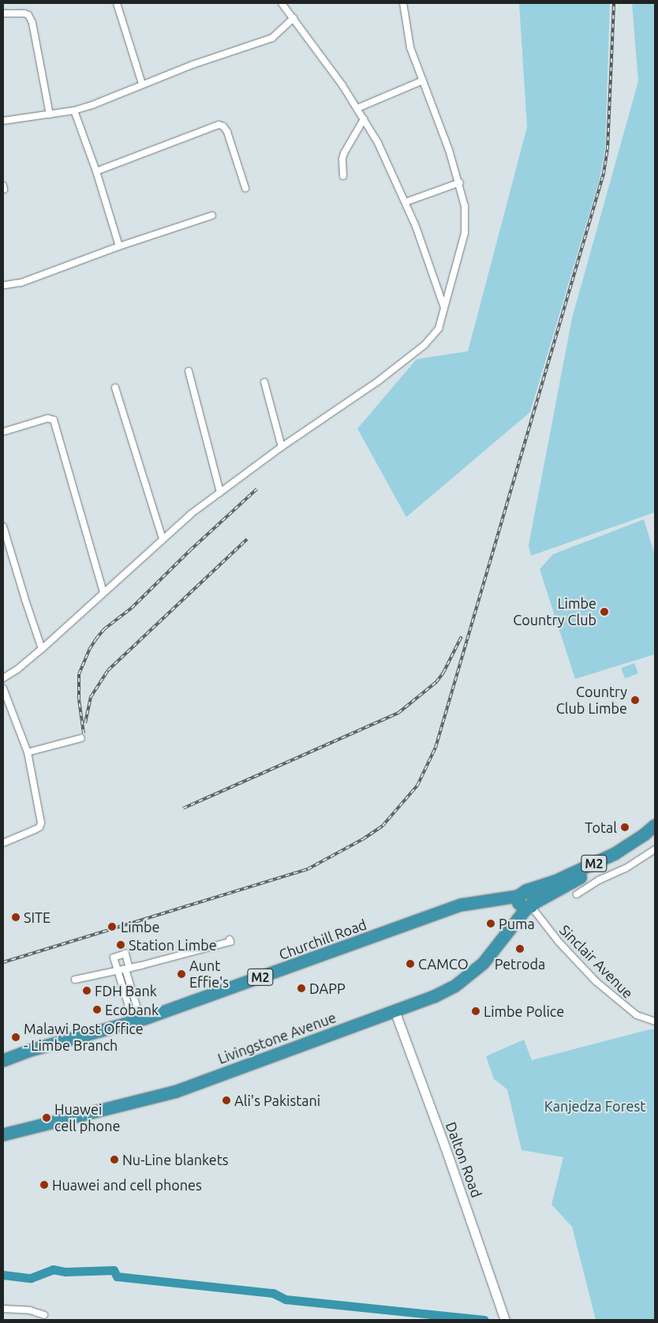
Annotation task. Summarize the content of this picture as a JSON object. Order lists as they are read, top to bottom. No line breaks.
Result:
{"streets":{"highway":["M2","Churchill Road","Livingstone Avenue"],"main road":["Dalton Road"],"street":["Sinclair Avenue"]},"crossings":[["M2","Sinclair Avenue"],["M2","Livingstone Avenue"],["Sinclair Avenue","Livingstone Avenue"],["Livingstone Avenue","Dalton Road"]],"parks":["Kanjedza Forest"],"places":["Limbe Country Club","Country Club Limbe","Total","SITE","Puma","Limbe","Station Limbe","Petroda","CAMCO","Aunt Effie's","DAPP","FDH Bank","Ecobank","Limbe Police","Malawi Post Office - Limbe Branch","Ali's Pakistani","Huawei cell phone","Nu-Line blankets","Huawei and cell phones"]}
